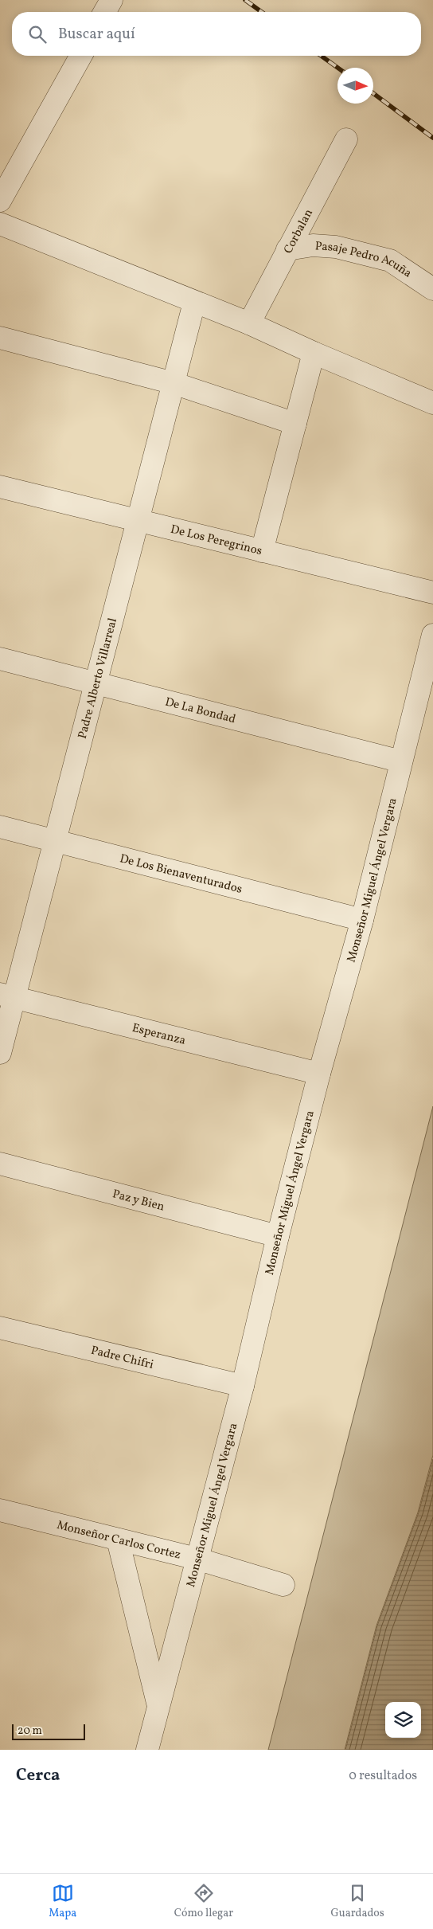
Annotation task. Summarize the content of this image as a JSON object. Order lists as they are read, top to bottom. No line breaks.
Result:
{"streets":{"street":["Corbalan","Pasaje Pedro Acuña","De Los Peregrinos","Padre Alberto Villarreal","De La Bondad","De Los Bienaventurados","Monseñor Miguel Ángel Vergara","Esperanza","Paz y Bien","Padre Chifri","Monseñor Carlos Cortez"]},"crossings":[["Corbalan","Pasaje Pedro Acuña"],["De Los Peregrinos","Padre Alberto Villarreal"],["Padre Alberto Villarreal","De La Bondad"],["Padre Alberto Villarreal","De Los Bienaventurados"],["Padre Alberto Villarreal","Esperanza"],["De La Bondad","Monseñor Miguel Ángel Vergara"],["De Los Bienaventurados","Monseñor Miguel Ángel Vergara"],["Monseñor Miguel Ángel Vergara","Esperanza"],["Monseñor Miguel Ángel Vergara","Paz y Bien"],["Monseñor Miguel Ángel Vergara","Padre Chifri"],["Monseñor Miguel Ángel Vergara","Monseñor Carlos Cortez"]],"scale_bar":"20 m","north":"right","page":{"search":"Buscar aquí","scale":"20 m","heading":["Cerca","0 resultados"],"nav":["Mapa","Cómo llegar","Guardados"]}}
